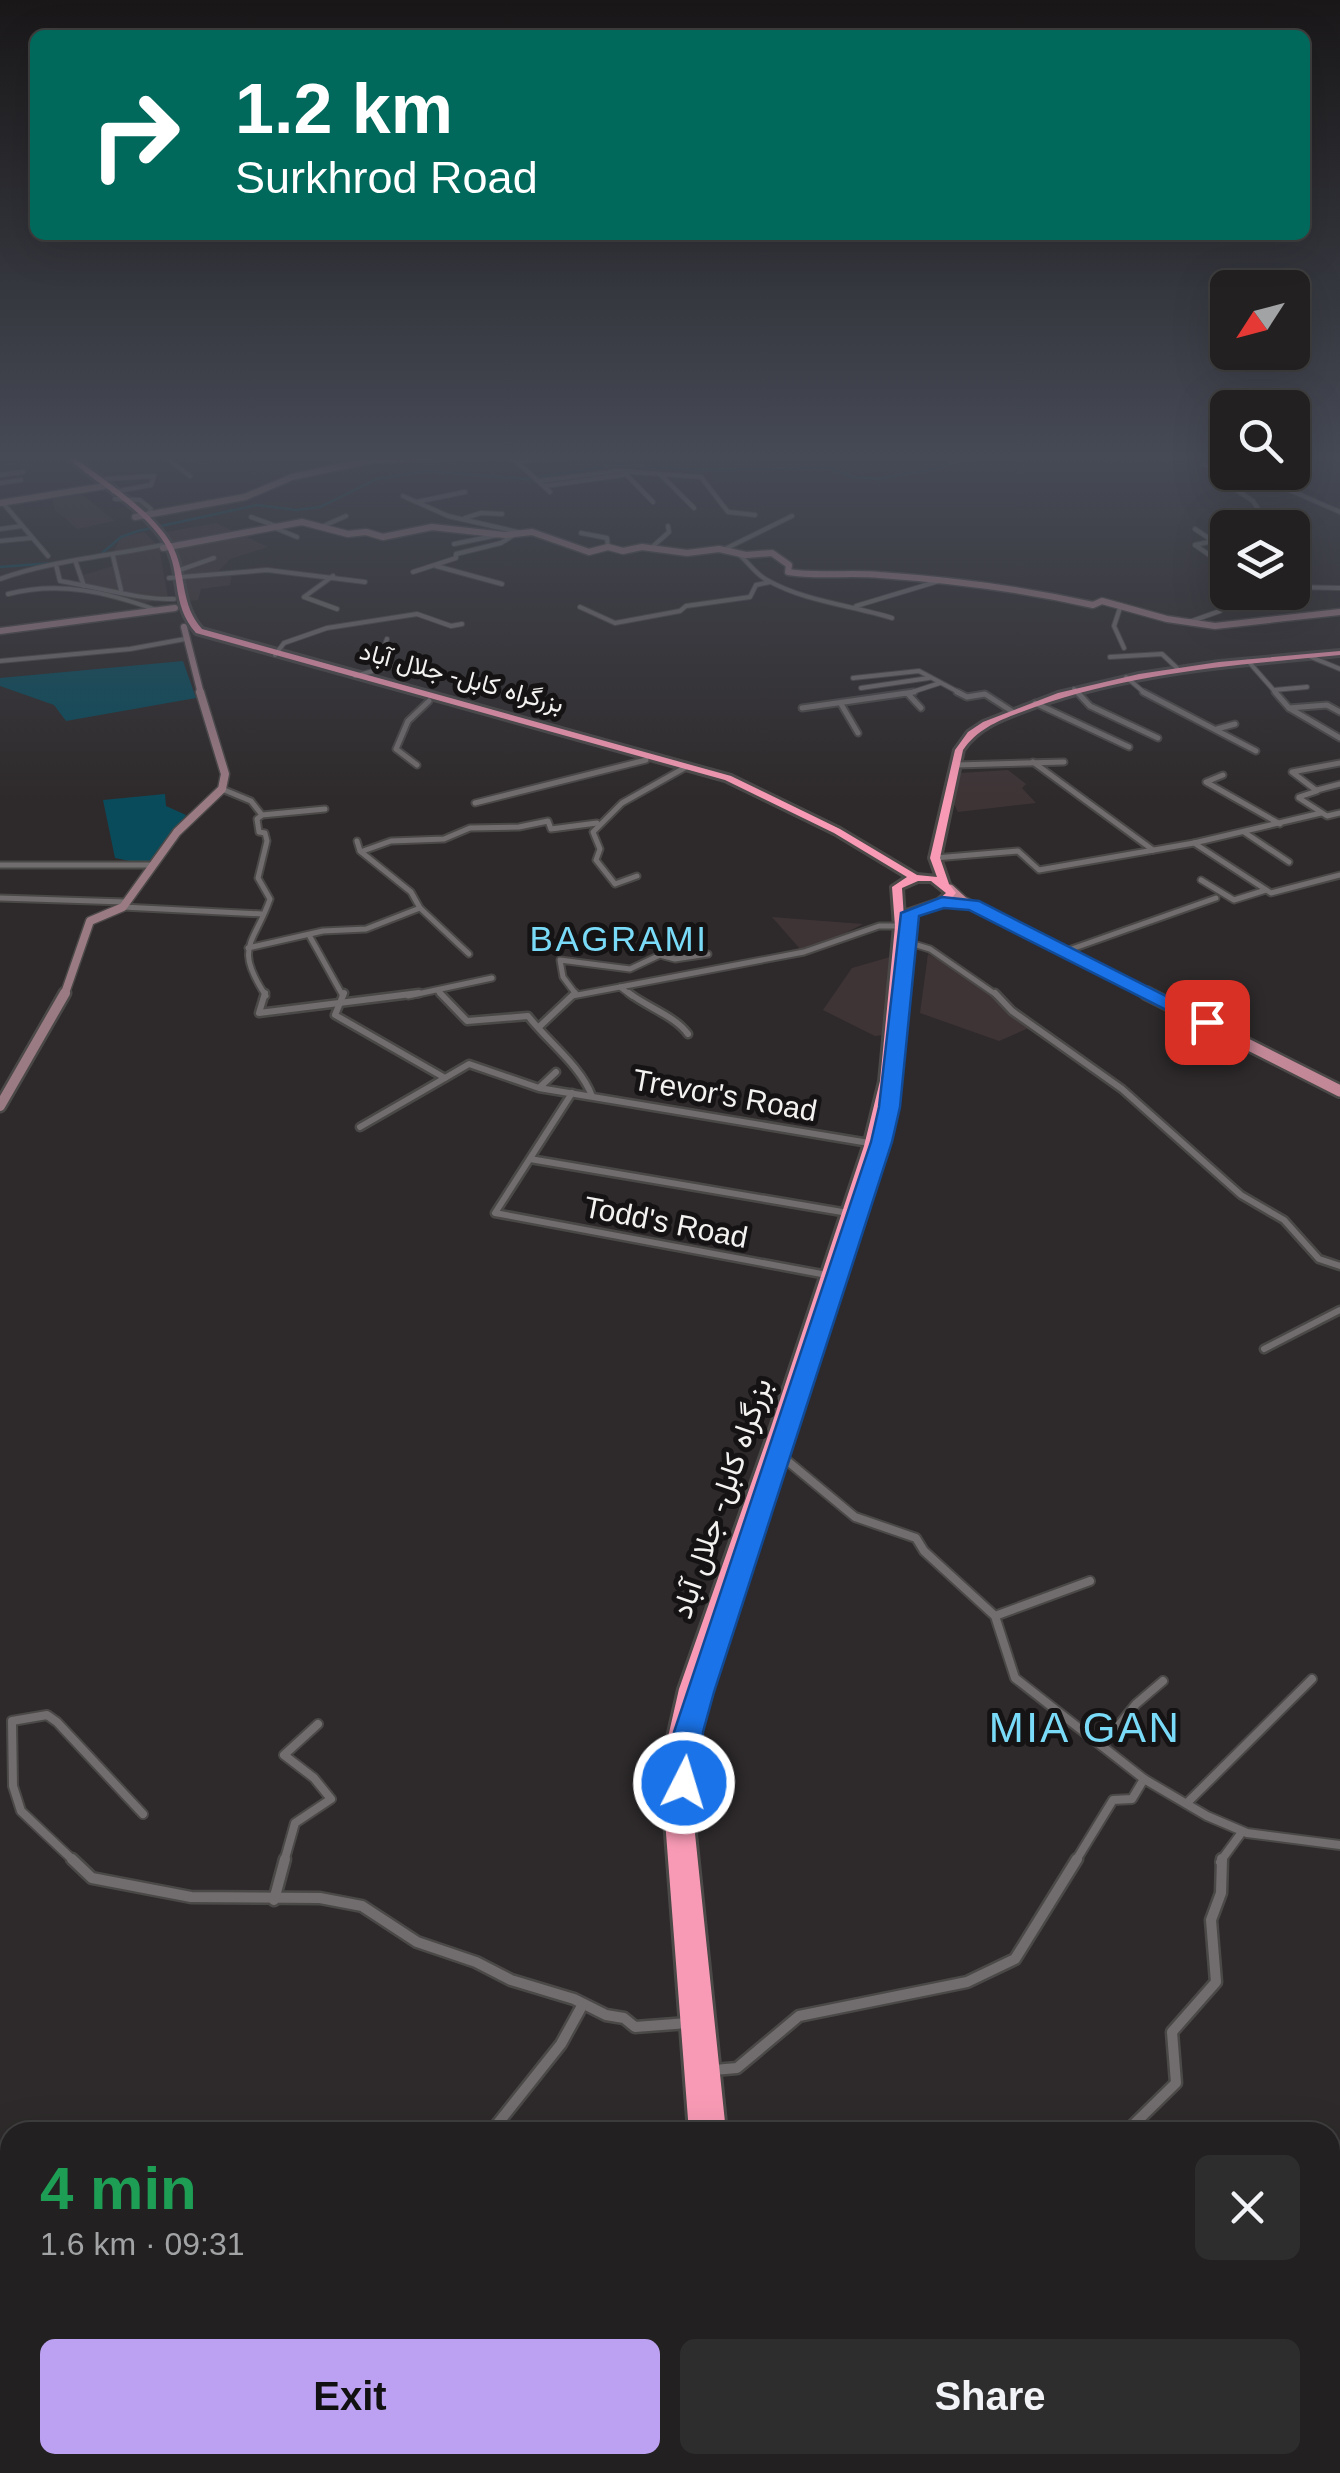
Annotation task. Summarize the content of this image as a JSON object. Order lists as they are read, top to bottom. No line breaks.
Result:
{"streets":{"highway":["بزرگراه کابل- جلال آباد"],"street":["Trevor's Road","Todd's Road"]},"crossings":[["بزرگراه کابل- جلال آباد","Trevor's Road"],["بزرگراه کابل- جلال آباد","Todd's Road"]],"districts":["BAGRAMI","MIA GAN"],"north":"bottom left","page":{"turn":["1.2 km","Surkhrod Road"],"heading":["4 min","1.6 km · 09:31"],"buttons":["Exit","Share"]}}
